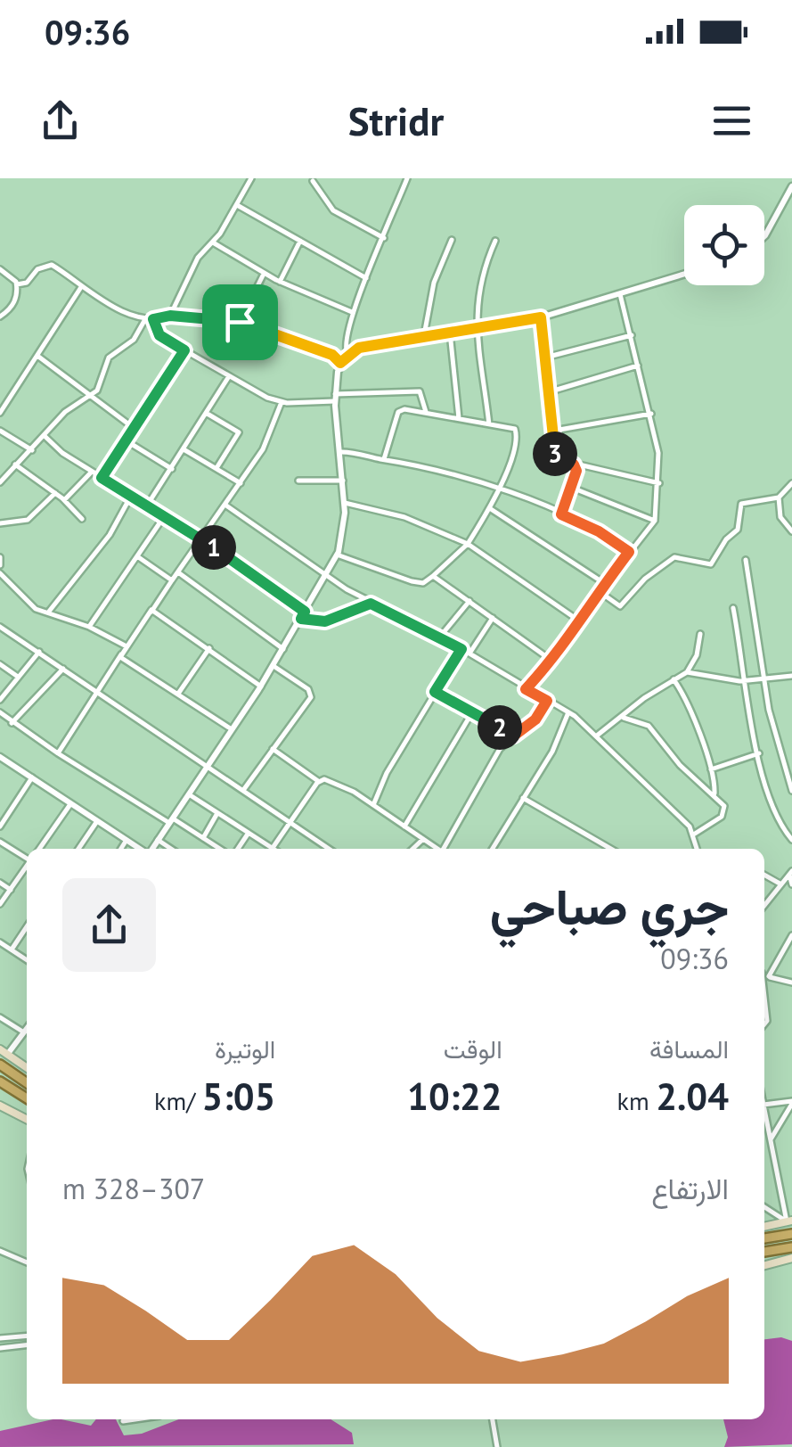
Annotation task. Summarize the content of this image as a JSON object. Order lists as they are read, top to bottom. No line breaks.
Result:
{"page":{"status":"09:36","header":"Stridr","pins":["3","1","2"],"heading":["جري صباحي","09:36"],"stats":[["المسافة","2.04 km"],["الوقت","10:22"],["الوتيرة","5:05 /km"]],"chart":["الارتفاع","307–328 m"]}}
